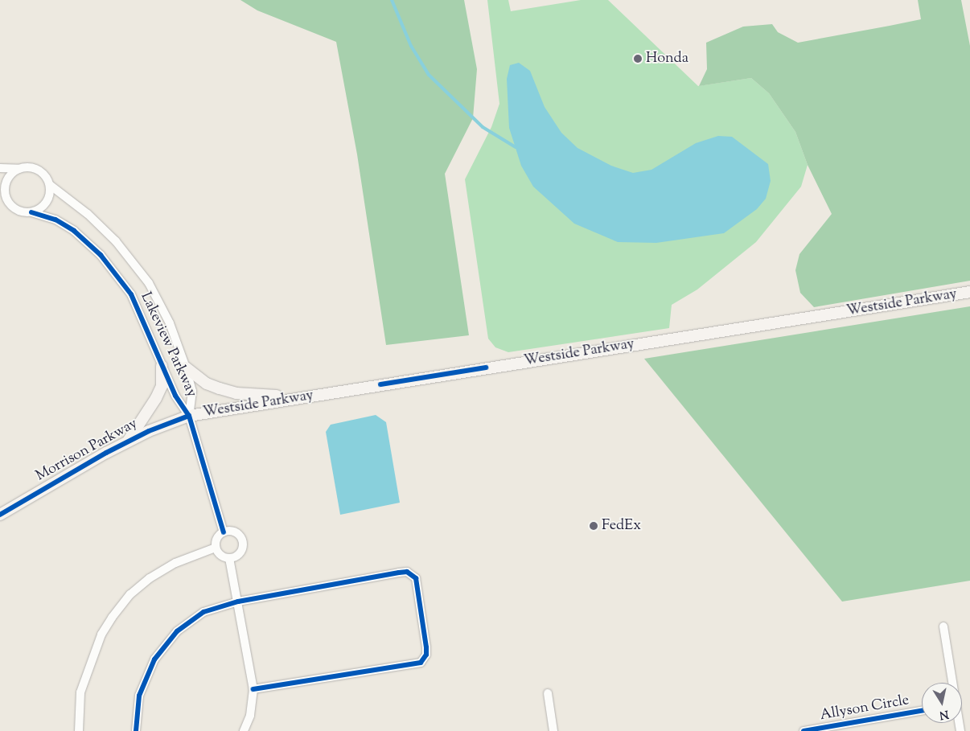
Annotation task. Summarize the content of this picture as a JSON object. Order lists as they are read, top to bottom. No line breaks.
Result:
{"streets":{"main road":["Westside Parkway","Morrison Parkway"],"street":["Lakeview Parkway","Allyson Circle"]},"crossings":[["Westside Parkway","Lakeview Parkway"],["Westside Parkway","Morrison Parkway"],["Lakeview Parkway","Morrison Parkway"]],"places":["Honda","FedEx"],"north":"bottom"}
